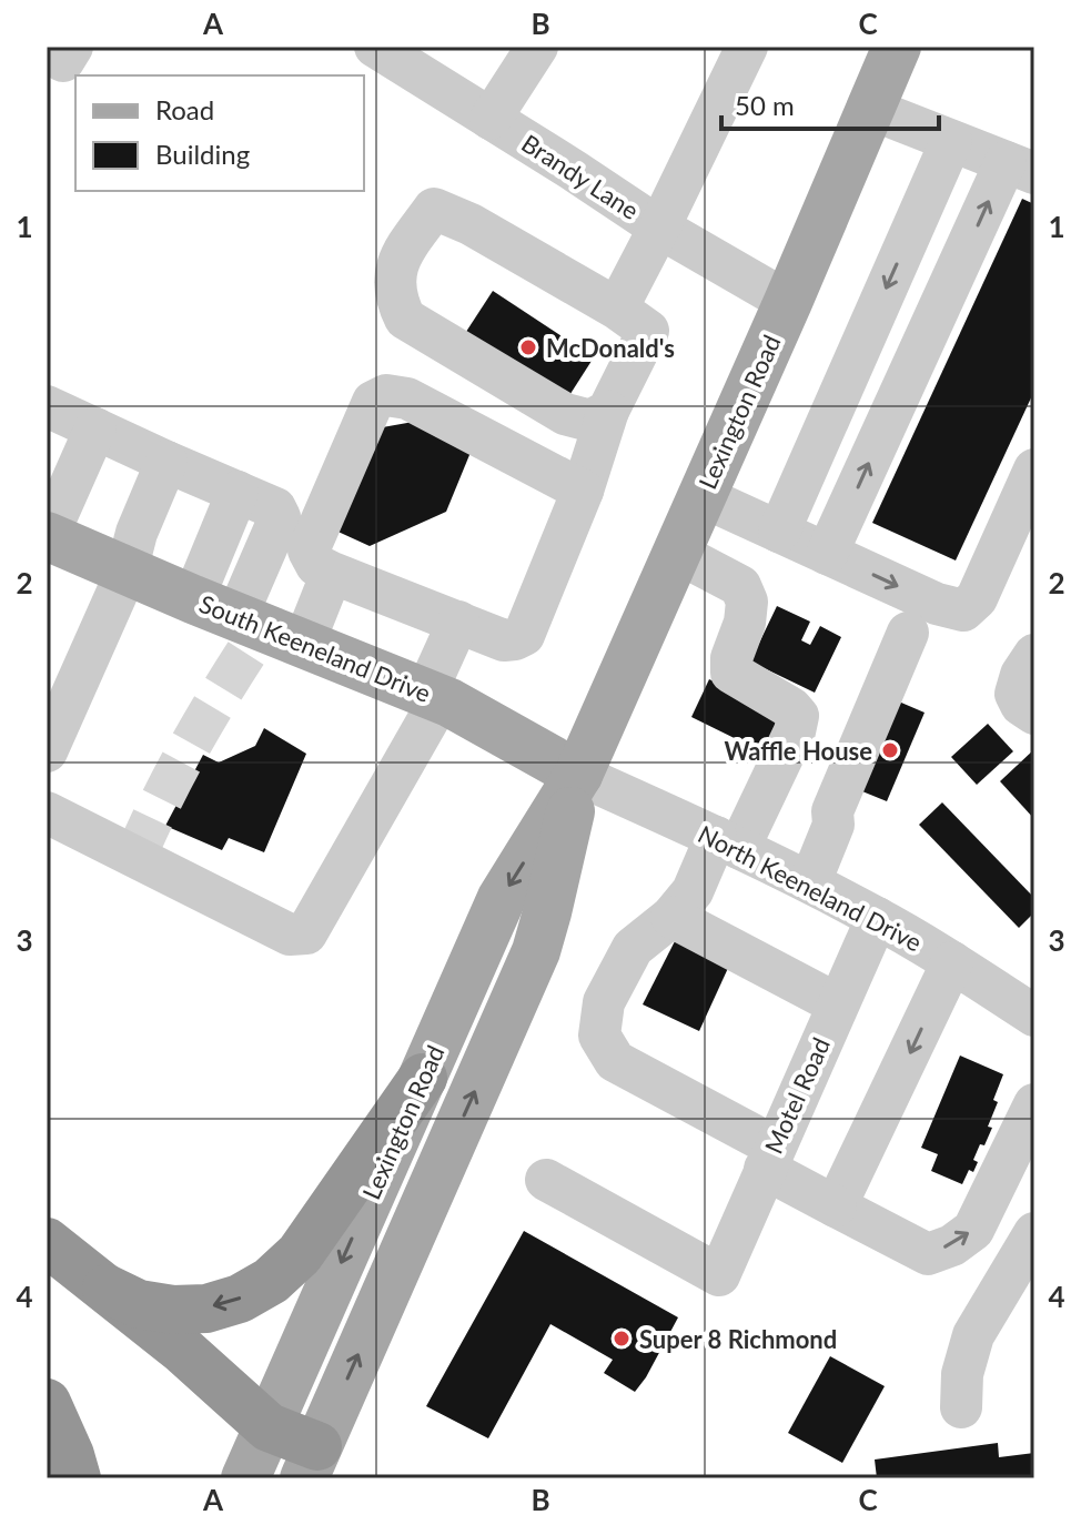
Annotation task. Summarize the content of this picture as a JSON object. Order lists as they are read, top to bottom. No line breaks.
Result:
{"streets":{"main road":["Lexington Road","South Keeneland Drive"],"street":["Brandy Lane","North Keeneland Drive","Motel Road"]},"crossings":[["Brandy Lane","Lexington Road"],["Lexington Road","South Keeneland Drive"],["Lexington Road","North Keeneland Drive"],["South Keeneland Drive","North Keeneland Drive"],["North Keeneland Drive","Motel Road"]],"places":["McDonald's","Waffle House","Super 8 Richmond"],"legend":["Road","Building"],"scale_bar":"50 m","grid":{"columns":["A","B","C"],"rows":["1","2","3","4"]}}
